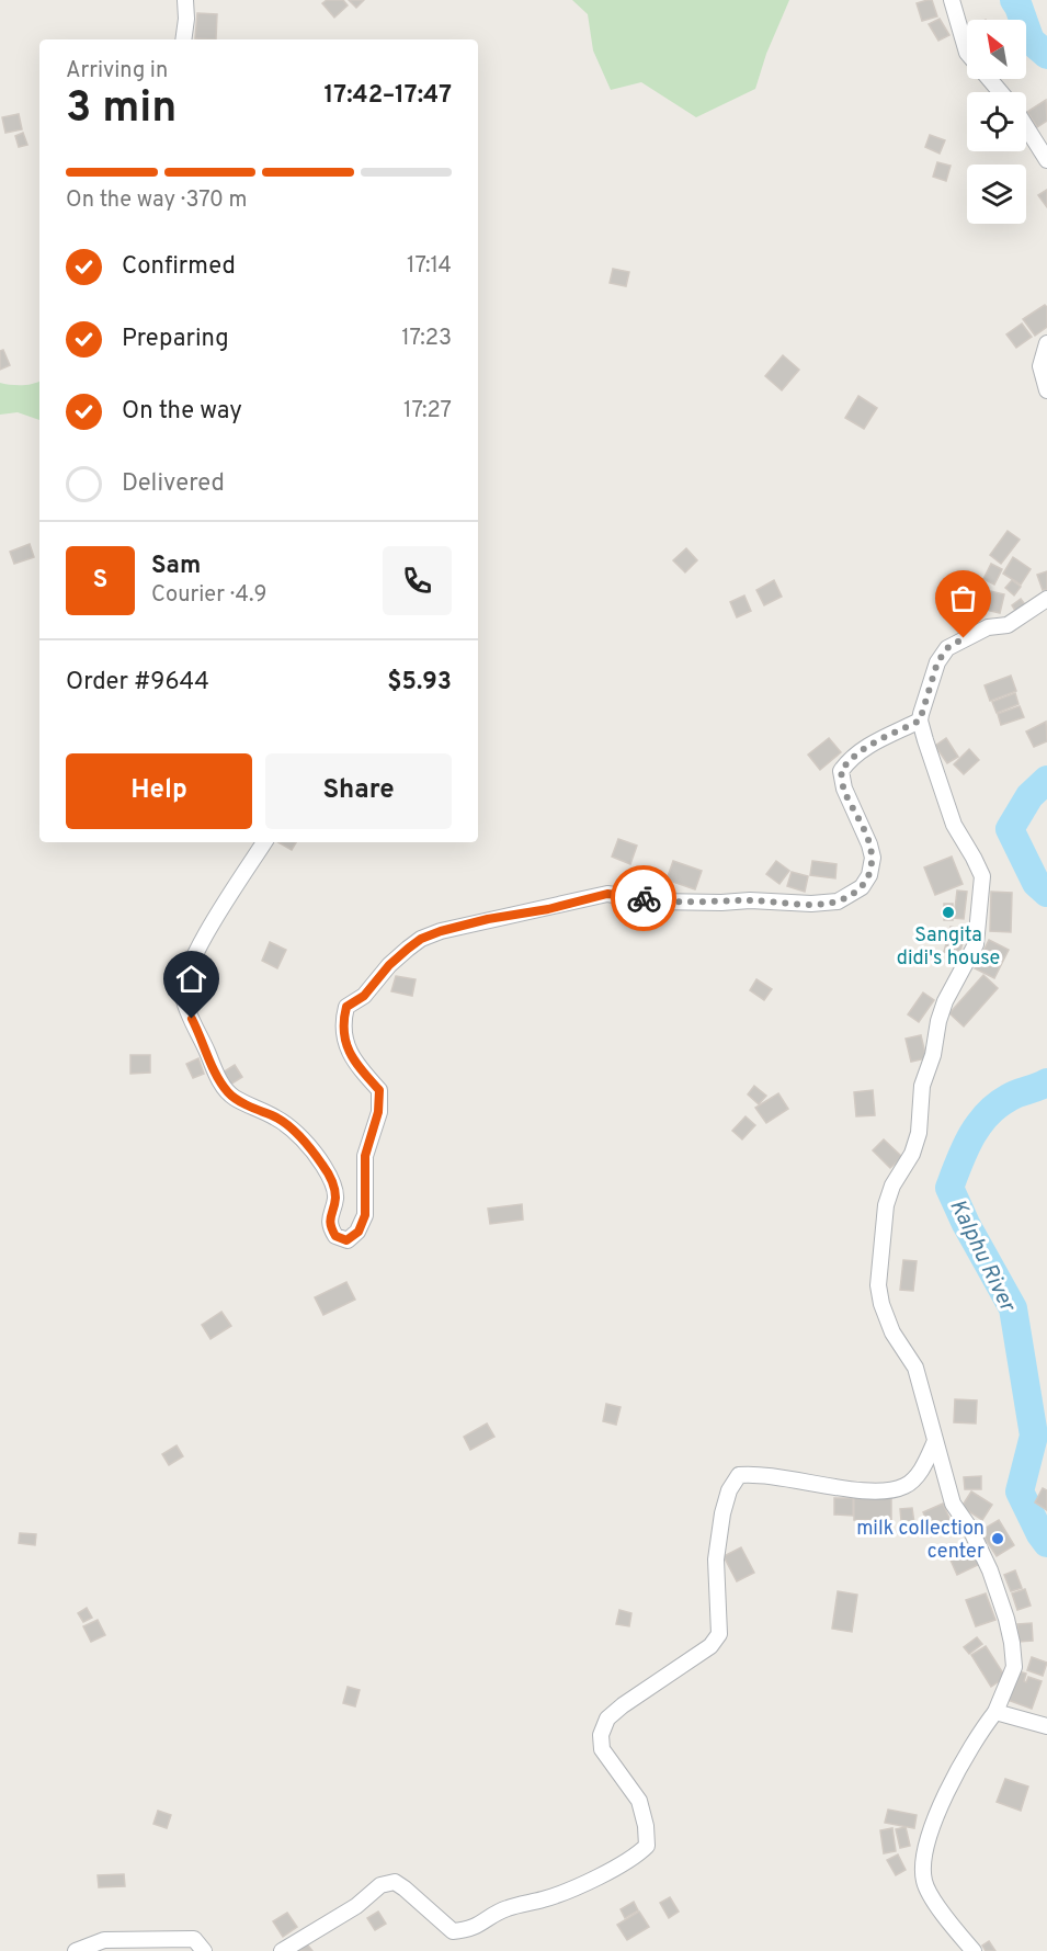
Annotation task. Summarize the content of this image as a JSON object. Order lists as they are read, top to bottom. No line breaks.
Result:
{"water":["Kalphu River"],"places":["Sangita didi's house","milk collection center"],"north":"top left","page":{"heading":["3 min","Arriving in","17:42–17:47"],"panel":["Sam","Courier · 4.9","Order #9644","$5.93"],"bar":"On the way · 370 m","list":[["Confirmed","17:14"],["Preparing","17:23"],["On the way","17:27"],"Delivered"],"round":"S","buttons":["Help","Share"]}}
